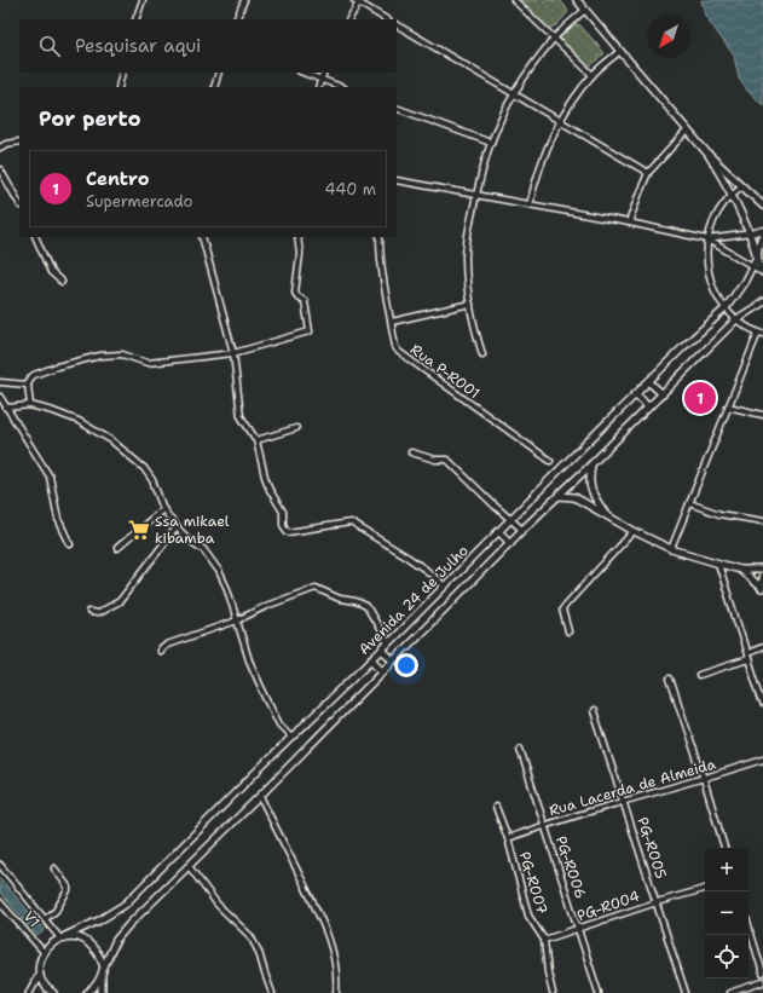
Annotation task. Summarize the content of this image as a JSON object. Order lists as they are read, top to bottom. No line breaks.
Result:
{"streets":{"street":["Rua P-R001","Avenida 24 de Julho","Rua Lacerda de Almeida","PG-R005","PG-R006","PG-R007","PG-R004","V1"]},"crossings":[["Avenida 24 de Julho","V1"],["Rua Lacerda de Almeida","PG-R005"],["Rua Lacerda de Almeida","PG-R006"],["Rua Lacerda de Almeida","PG-R007"],["PG-R005","PG-R004"],["PG-R006","PG-R004"],["PG-R007","PG-R004"]],"places":{"supermarket":["Ssa mikael kibamba"]},"north":"bottom left","page":{"search":"Pesquisar aqui","heading":"Por perto","list":[{"mark":"1","name":"Centro","note":"Supermercado","value":"440 m"}],"pins":"1","map_buttons":["+","−"]}}
